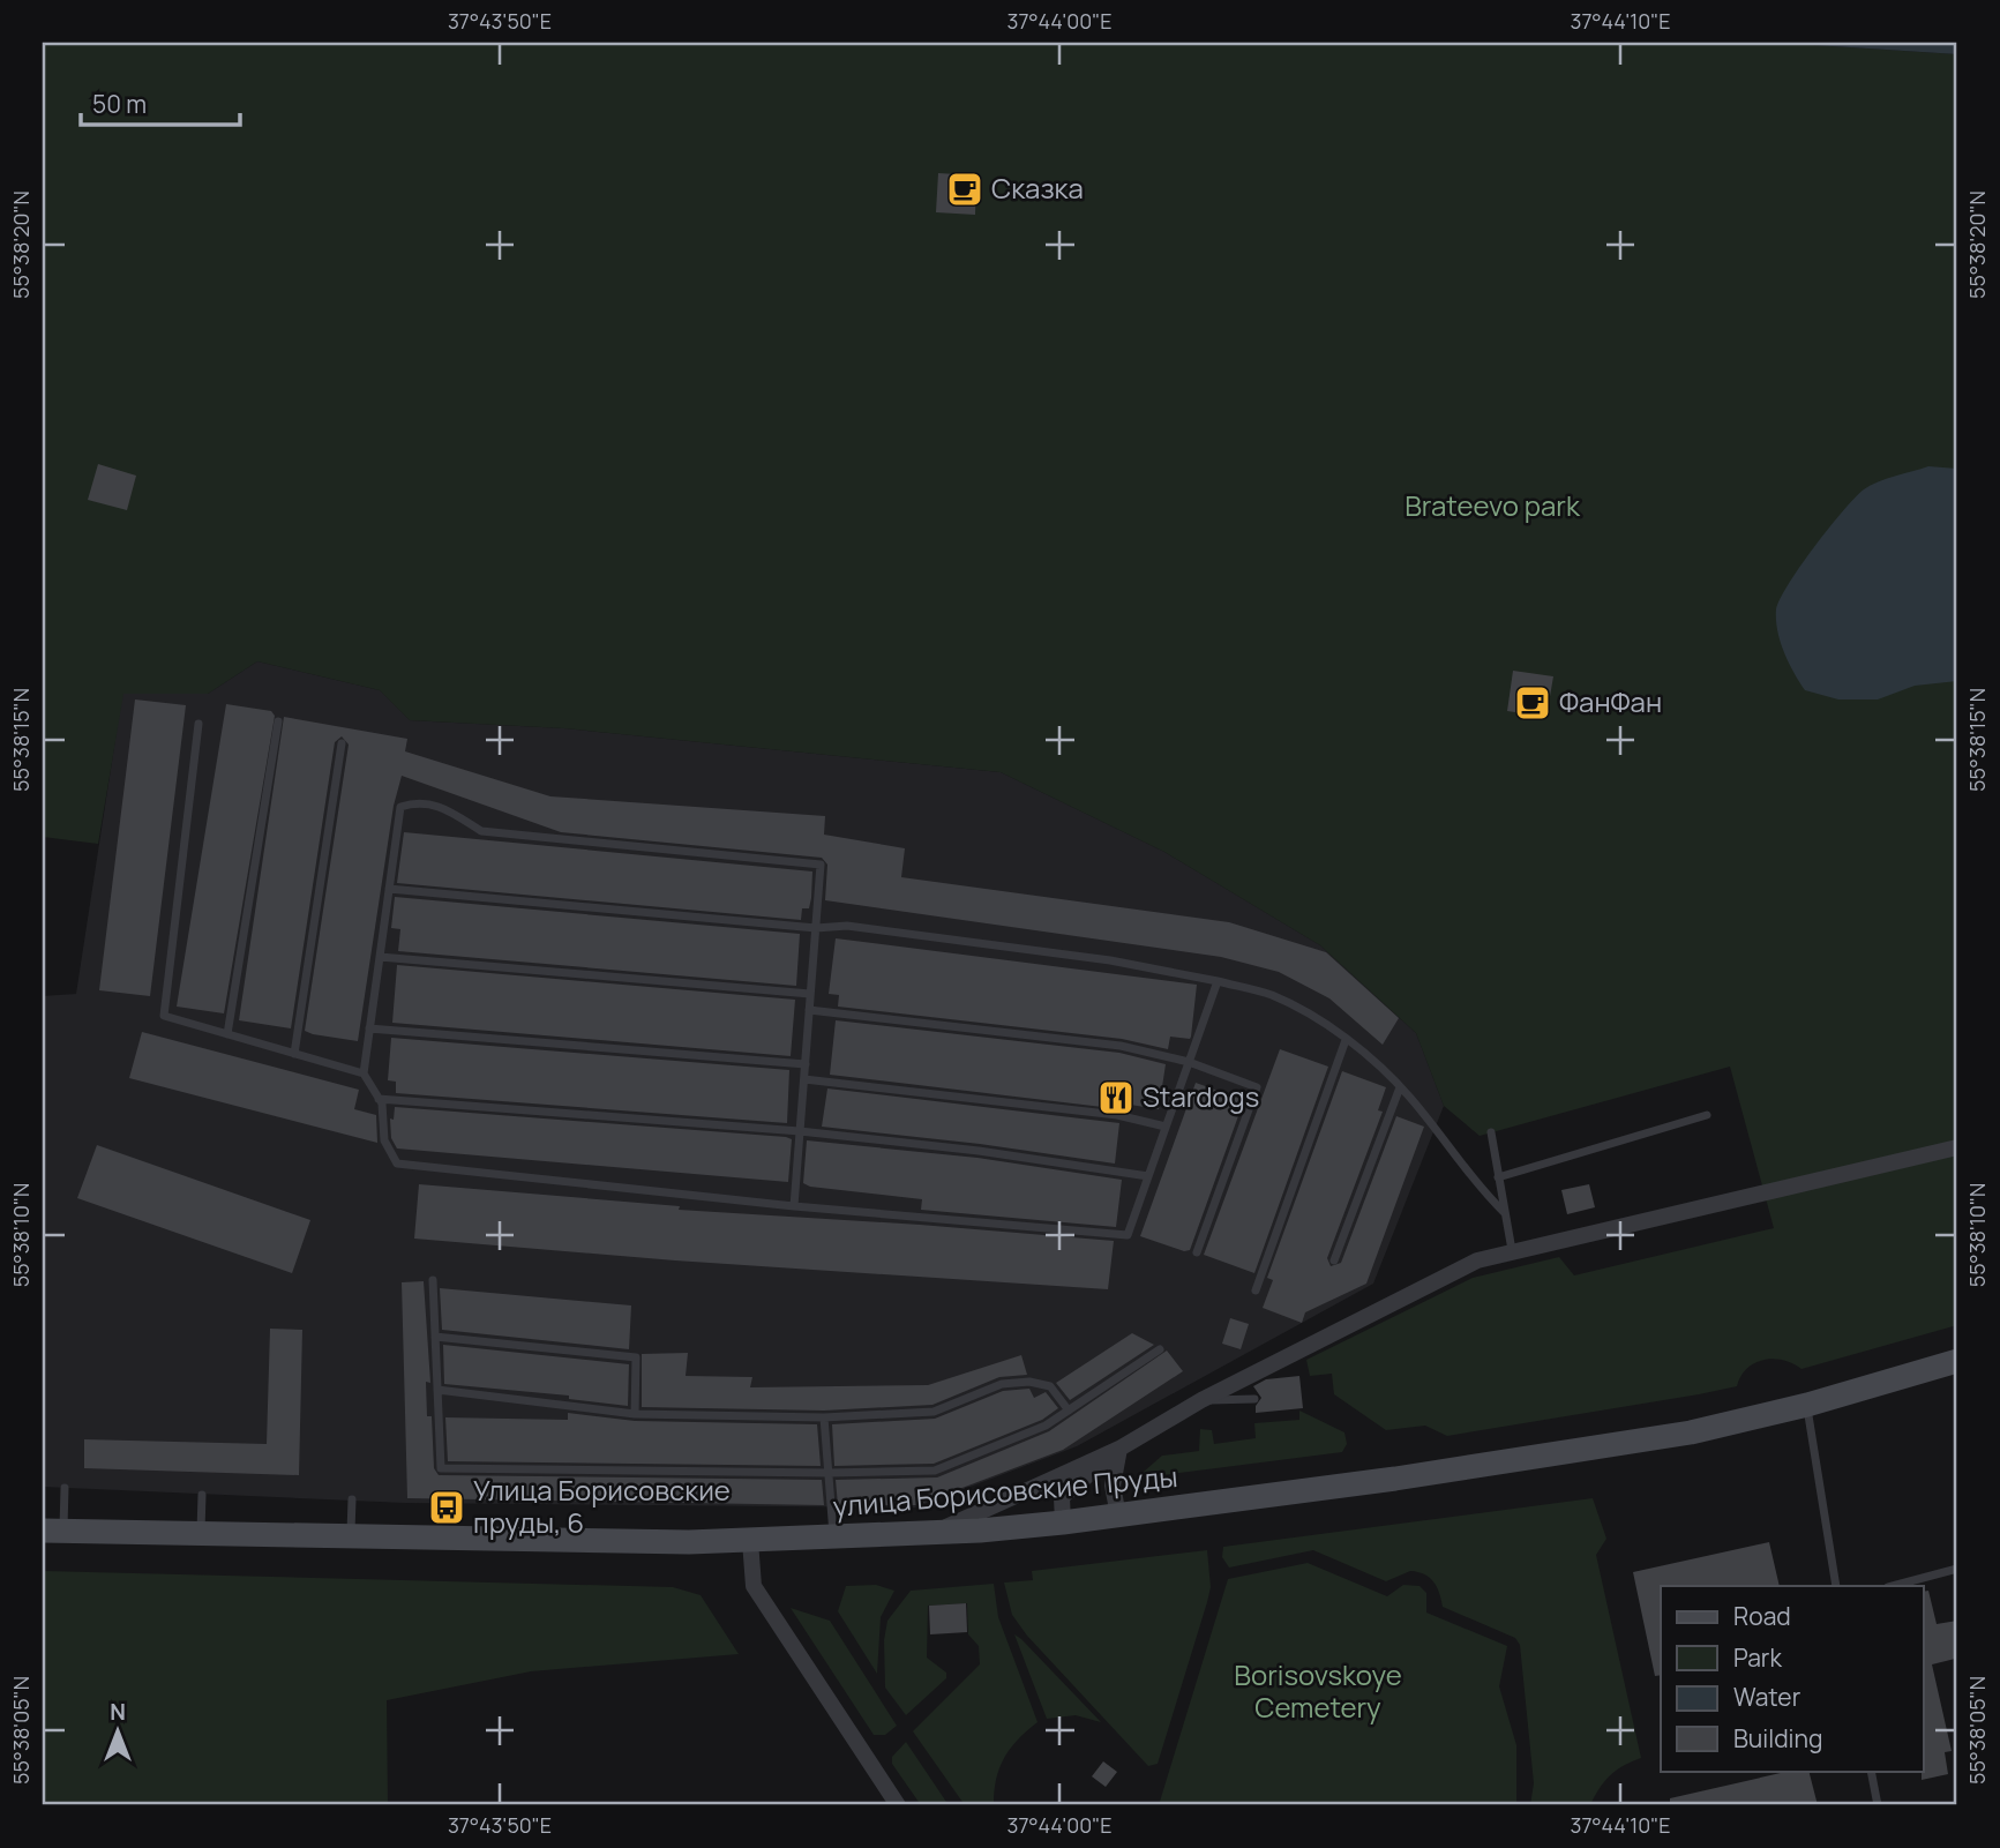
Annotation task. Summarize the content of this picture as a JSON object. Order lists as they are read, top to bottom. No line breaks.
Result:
{"streets":{"main road":["улица Борисовские Пруды"]},"parks":["Brateevo park","Borisovskoye Cemetery"],"places":{"cafe":["Сказка","ФанФан"],"restaurant":["Stardogs"],"bus stop":["Улица Борисовские пруды, 6"]},"legend":["Road","Park","Water","Building"],"scale_bar":"50 m","north":"top","coordinates":["37°43'50\"E","37°44'00\"E","37°44'10\"E","55°38'20\"N","55°38'15\"N","55°38'10\"N","55°38'05\"N"]}
